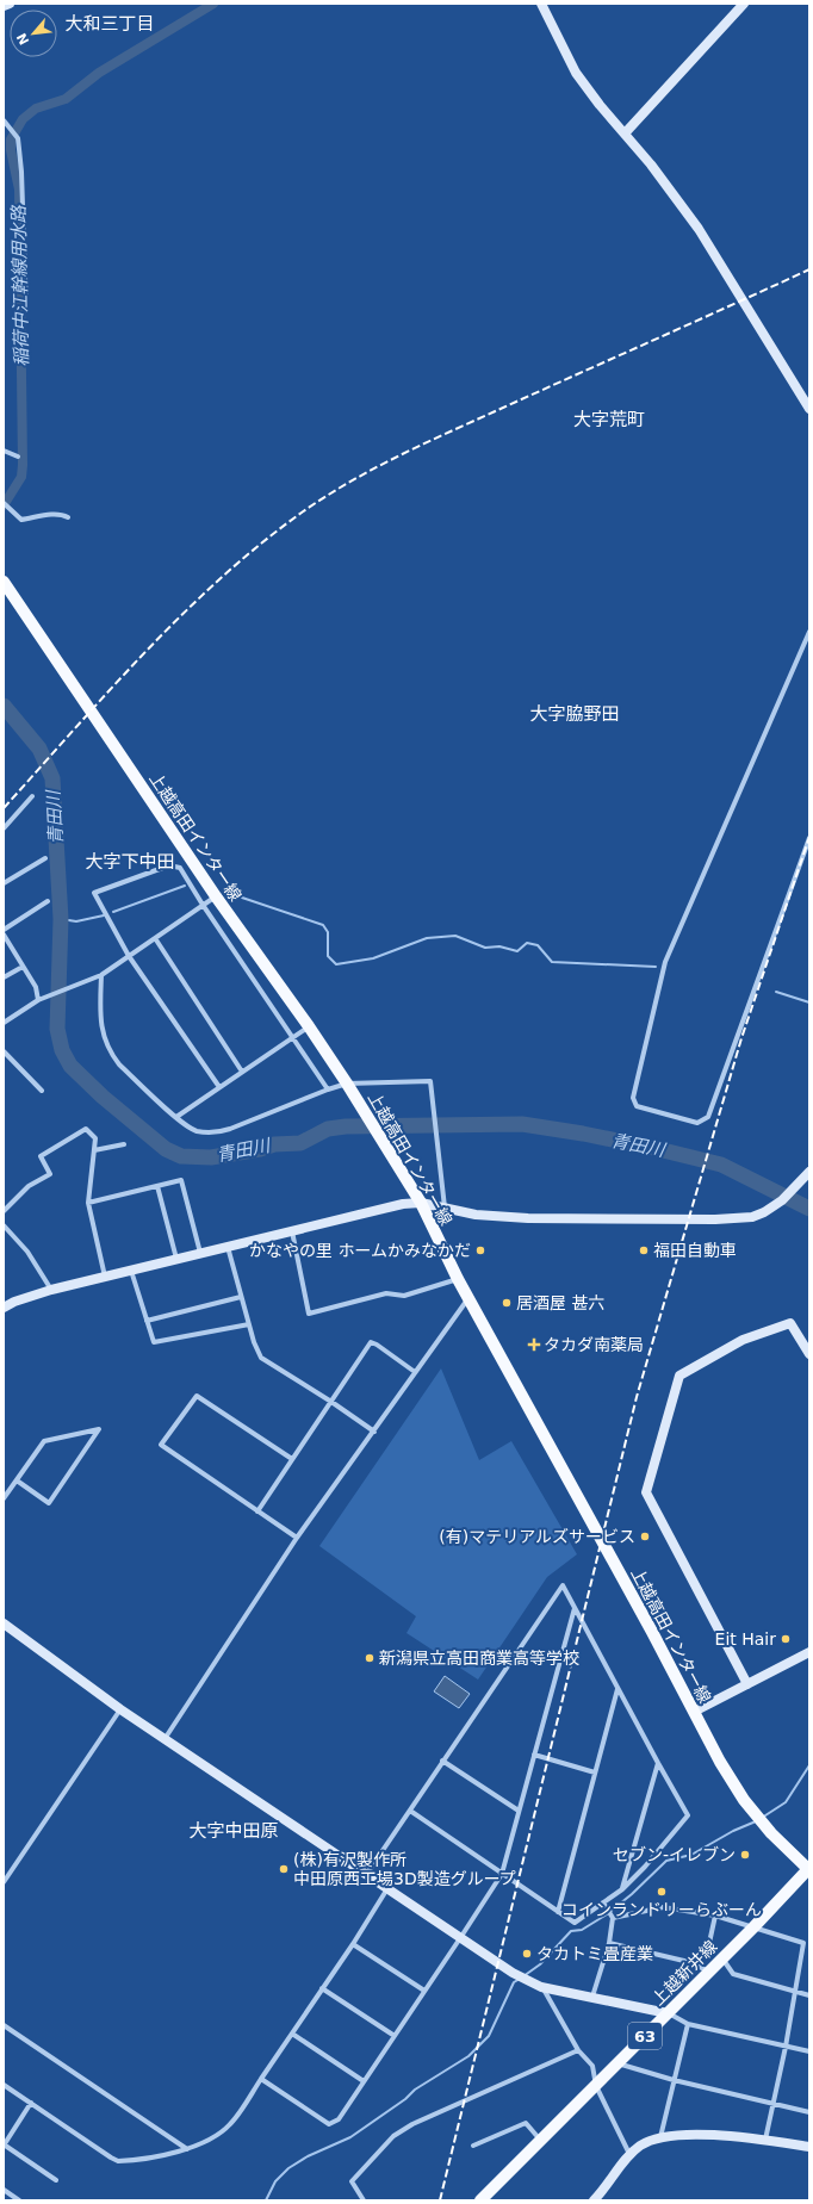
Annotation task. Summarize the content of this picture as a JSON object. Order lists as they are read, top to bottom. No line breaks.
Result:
{"streets":{"main road":["上越高田インター線","上越新井線","63"]},"crossings":[["上越高田インター線","上越新井線"]],"districts":["大和三丁目","大字荒町","大字脇野田","大字下中田","大字中田原"],"water":["稲荷中江幹線用水路","青田川"],"places":{"other":["かなやの里 ホームかみなかだ","福田自動車","居酒屋 甚六","(有)マテリアルズサービス","Eit Hair","新潟県立高田商業高等学校","セブン-イレブン","(株)有沢製作所 中田原西工場3D製造グループ","コインランドリーらぶーん","タカトミ畳産業"],"health":["タカダ南薬局"]},"north":"bottom left"}
